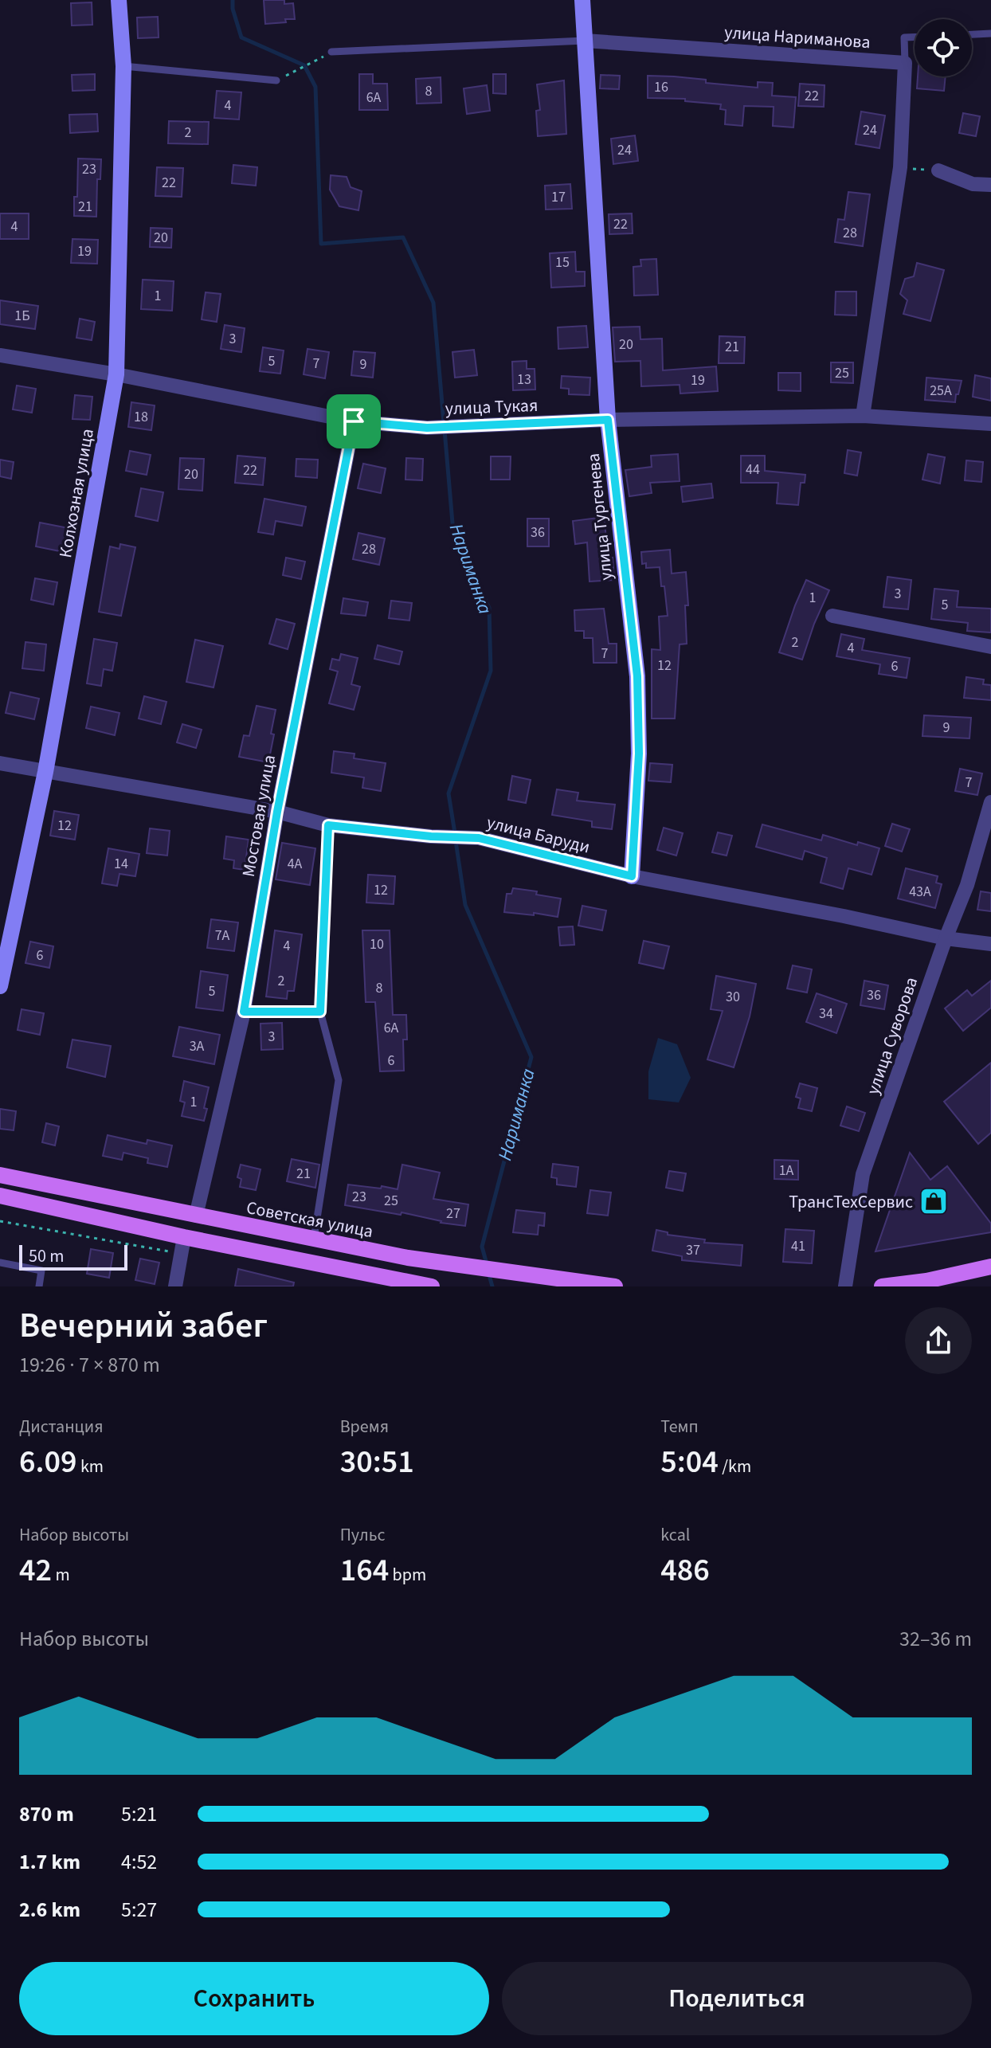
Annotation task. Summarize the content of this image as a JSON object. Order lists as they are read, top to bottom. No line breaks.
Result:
{"streets":{"main road":["Советская улица"],"street":["улица Нариманова","улица Тукая","Колхозная улица","улица Тургенева","Мостовая улица","улица Баруди","улица Суворова"]},"crossings":[["улица Нариманова","улица Тургенева"],["улица Тукая","Колхозная улица"],["улица Тукая","улица Тургенева"],["улица Тукая","Мостовая улица"],["Колхозная улица","улица Баруди"],["улица Тургенева","улица Баруди"],["Мостовая улица","улица Баруди"],["Мостовая улица","Советская улица"],["улица Баруди","улица Суворова"]],"water":["Нариманка"],"places":{"shop":["ТрансТехСервис"]},"house_numbers":["16","8","22","6А","4","24","2","24","23","22","17","21","22","4","28","20","19","15","1","1Б","3","20","21","5","7","9","25","13","19","25А","18","44","22","20","36","28","3","1","5","2","4","7","12","6","9","7","12","14","4А","12","43А","7А","10","4","6","2","8","5","36","30","34","6А","3","3А","6","1","1А","21","23","25","27","41","37"],"scale_bar":"50 m","page":{"scale":"50 m","heading":["Вечерний забег","19:26 · 7 × 870 m"],"stats":[["Дистанция","6.09 km"],["Время","30:51"],["Темп","5:04 /km"],["Набор высоты","42 m"],["Пульс","164 bpm"],["kcal","486"]],"chart":["Набор высоты","32–36 m"],"list":[{"name":"870 m","note":"5:21"},{"name":"1.7 km","note":"4:52"},{"name":"2.6 km","note":"5:27"}],"buttons":["Сохранить","Поделиться"]}}
